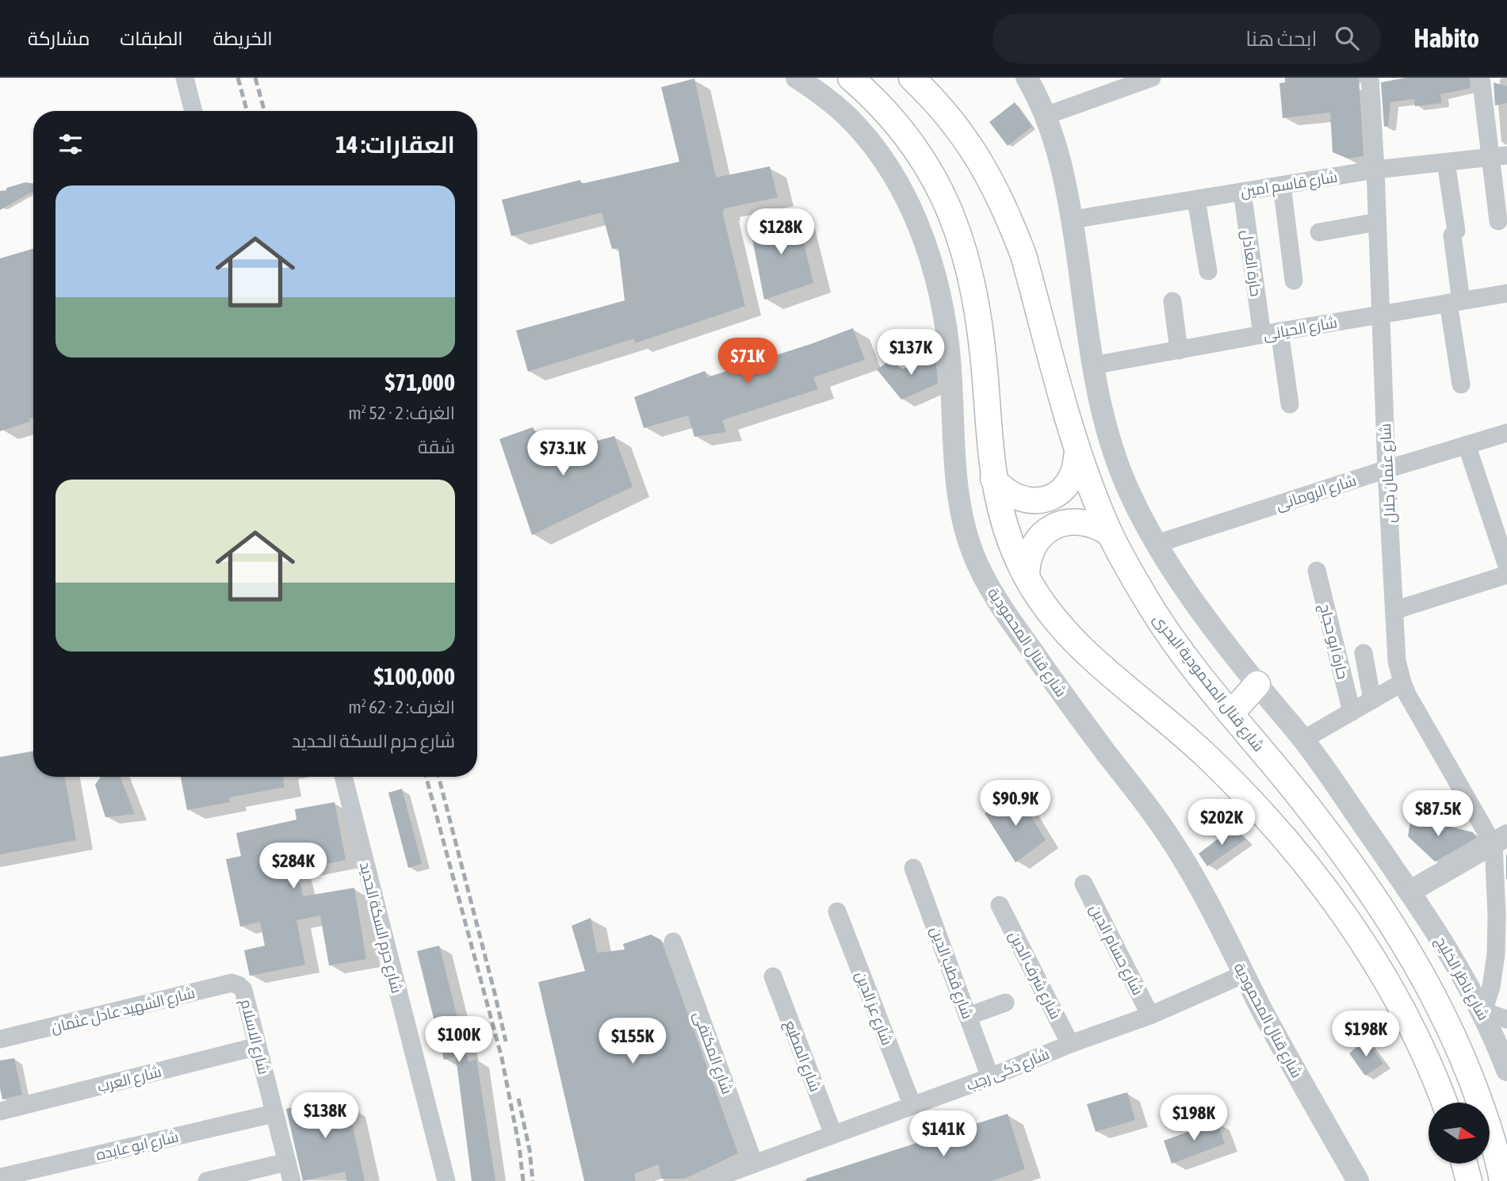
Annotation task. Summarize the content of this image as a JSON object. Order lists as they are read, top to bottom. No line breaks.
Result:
{"streets":{"main road":["شارع قنال المحمودية البحرى"],"street":["شارع قاسم امين","حارة العادل","شارع الحيانى","شارع عثمان جلال","شارع الرومانى","حارة ابو حجاج","شارع قنال المحمودية","شارع حرم السكة الحديد","شارع حسام الدين","شارع قطب الدين","شارع شرف الدين","شارع ناظر الخليج","شارع عز الدين","شارع الشهيد عادل عثمان","شارع الاسلام","شارع المكتفى","شارع المطيع","شارع ذكى رجب","شارع العرب","شارع ابو عايده"]},"crossings":[["شارع قاسم امين","حارة العادل"],["شارع قاسم امين","شارع عثمان جلال"],["حارة العادل","شارع الحيانى"],["شارع الحيانى","شارع عثمان جلال"],["شارع عثمان جلال","شارع الرومانى"],["شارع قنال المحمودية","شارع ذكى رجب"],["شارع حسام الدين","شارع ذكى رجب"],["شارع قطب الدين","شارع ذكى رجب"],["شارع شرف الدين","شارع ذكى رجب"],["شارع عز الدين","شارع ذكى رجب"],["شارع الشهيد عادل عثمان","شارع الاسلام"],["شارع الاسلام","شارع العرب"],["شارع الاسلام","شارع ابو عايده"],["شارع المكتفى","شارع ذكى رجب"],["شارع المطيع","شارع ذكى رجب"]],"north":"right","page":{"header":"Habito","search":"ابحث هنا","nav":["الخريطة","الطبقات","مشاركة"],"heading":"العقارات: 14","list":[{"name":"$71,000","note":"الغرف: 2 · 52 m² · شقة"},{"name":"$100,000","note":"الغرف: 2 · 62 m² · شارع حرم السكة الحديد"}],"price":["$128K","$137K","$71K","$73.1K","$90.9K","$87.5K","$202K","$284K","$198K","$100K","$155K","$138K","$198K","$141K"]}}
